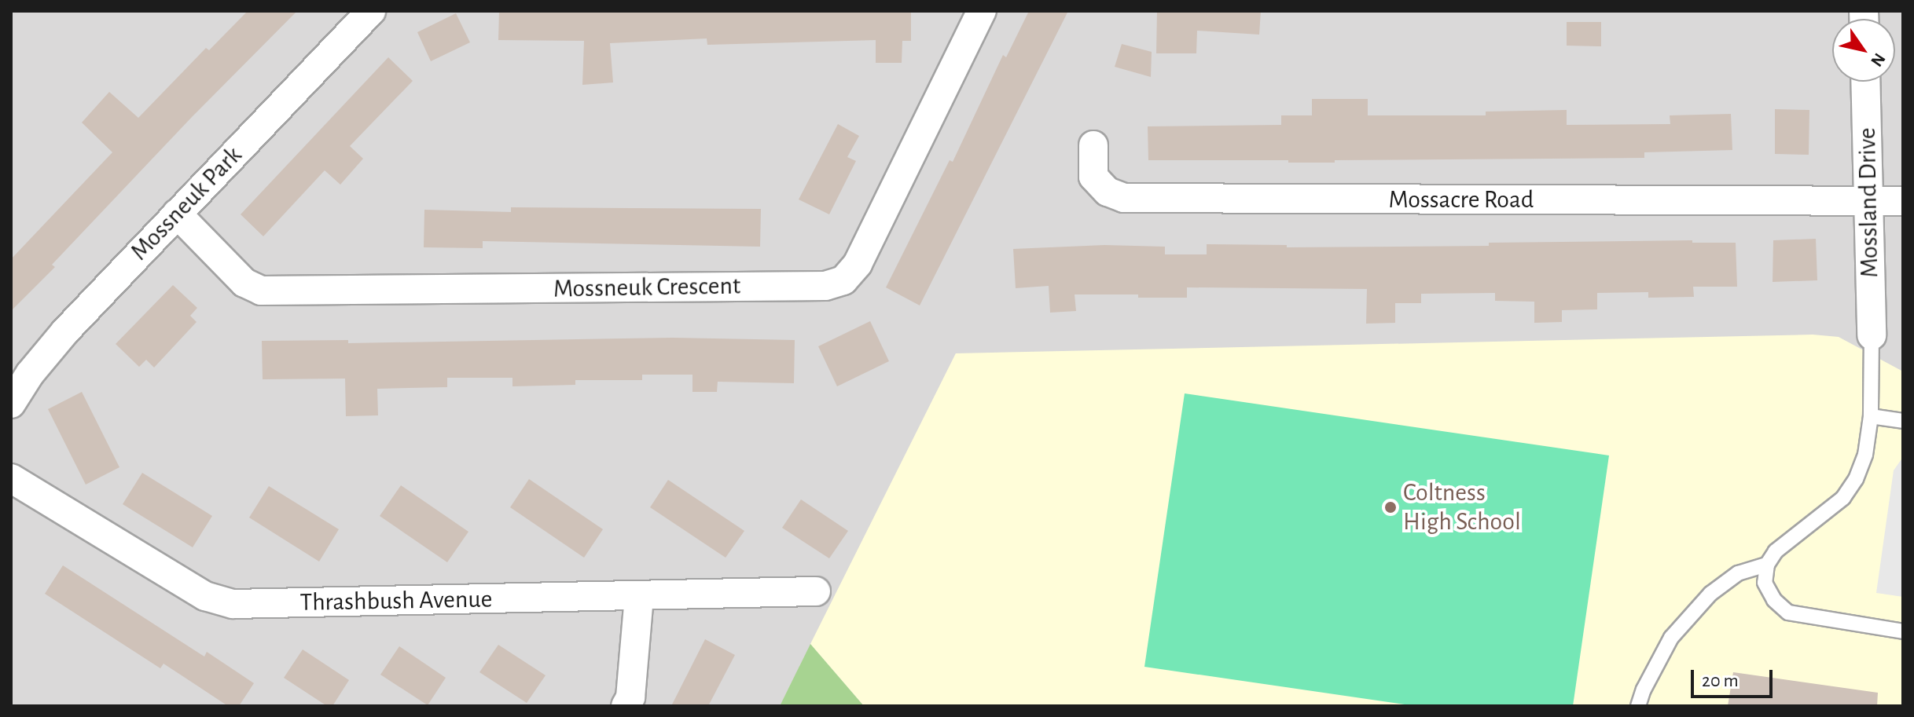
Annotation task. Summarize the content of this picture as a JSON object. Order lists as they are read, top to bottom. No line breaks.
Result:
{"streets":{"street":["Mossacre Road","Mossland Drive","Mossneuk Park","Mossneuk Crescent","Thrashbush Avenue"]},"crossings":[["Mossacre Road","Mossland Drive"],["Mossneuk Park","Mossneuk Crescent"]],"places":["Coltness High School"],"scale_bar":"20 m","north":"bottom right"}
